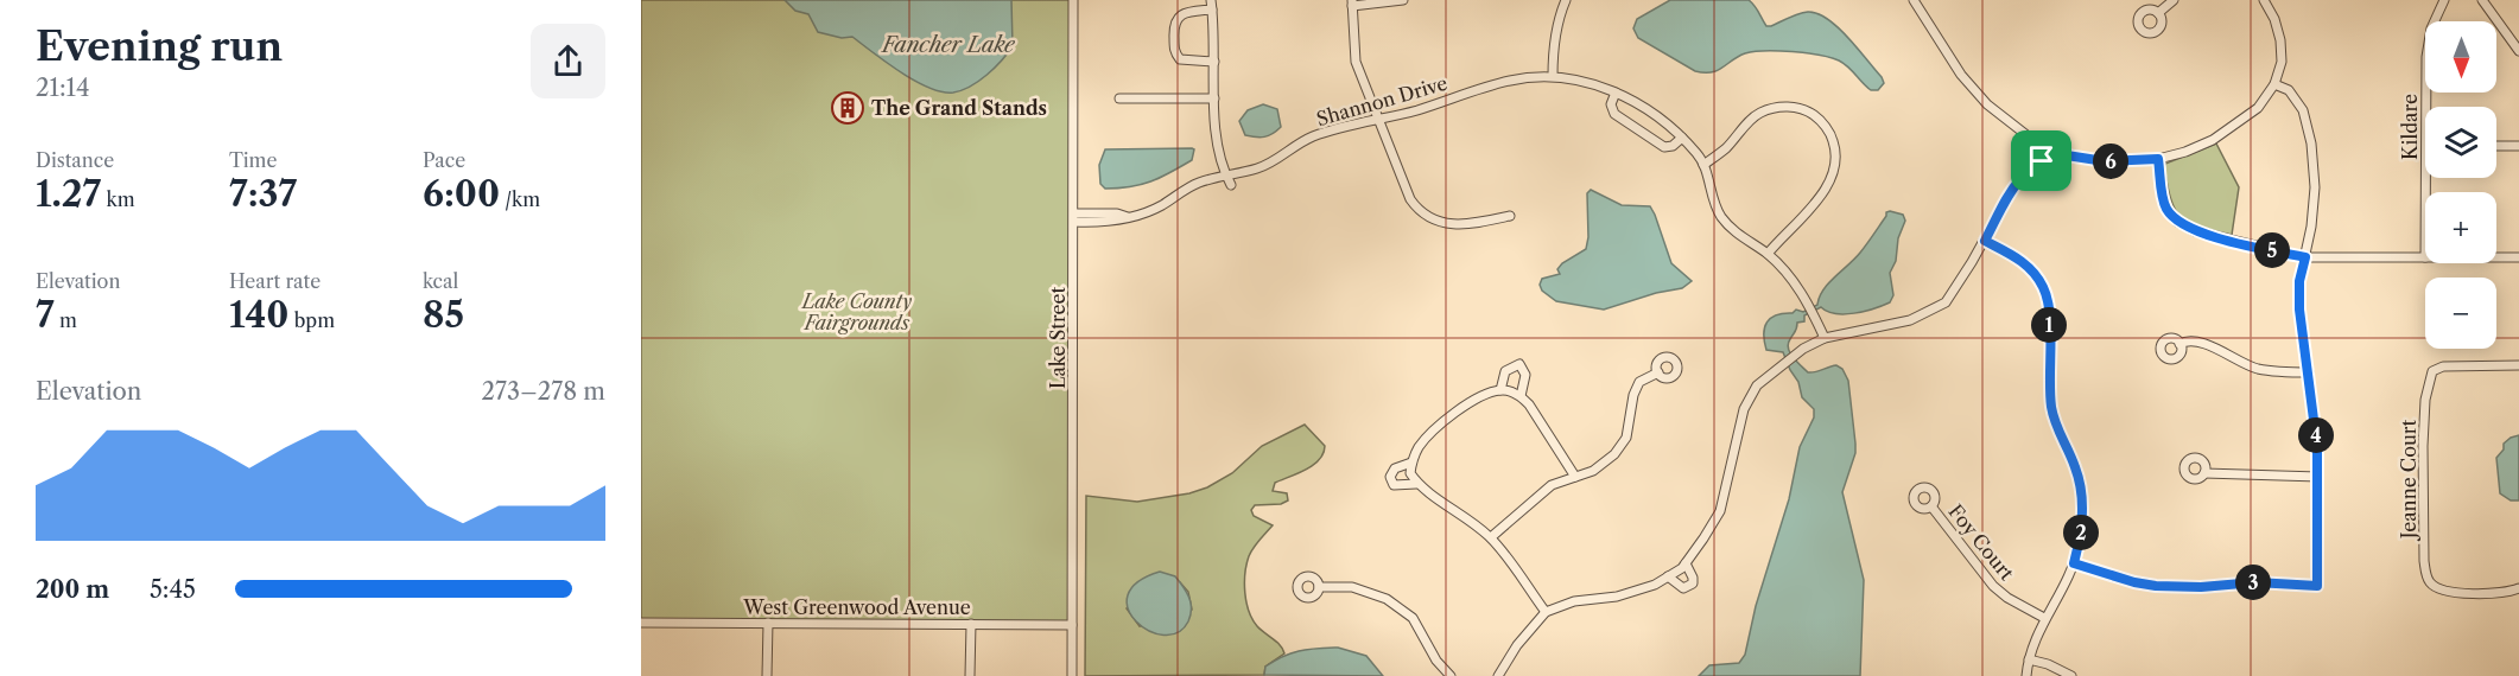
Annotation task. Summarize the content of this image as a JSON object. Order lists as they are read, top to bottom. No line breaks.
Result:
{"streets":{"street":["Shannon Drive","Kildare","Lake Street","Jeanne Court","Foy Court","West Greenwood Avenue"]},"crossings":[["Shannon Drive","Lake Street"],["Lake Street","West Greenwood Avenue"]],"water":["Fancher Lake"],"parks":["Lake County Fairgrounds"],"places":{"building":["The Grand Stands"]},"north":"bottom","page":{"heading":["Evening run","21:14"],"map_buttons":["+","−"],"stats":[["Distance","1.27 km"],["Time","7:37"],["Pace","6:00 /km"],["Elevation","7 m"],["Heart rate","140 bpm"],["kcal","85"]],"pins":["6","5","1","4","2","3"],"chart":["Elevation","273–278 m"],"list":[{"name":"200 m","note":"5:45"}]}}
